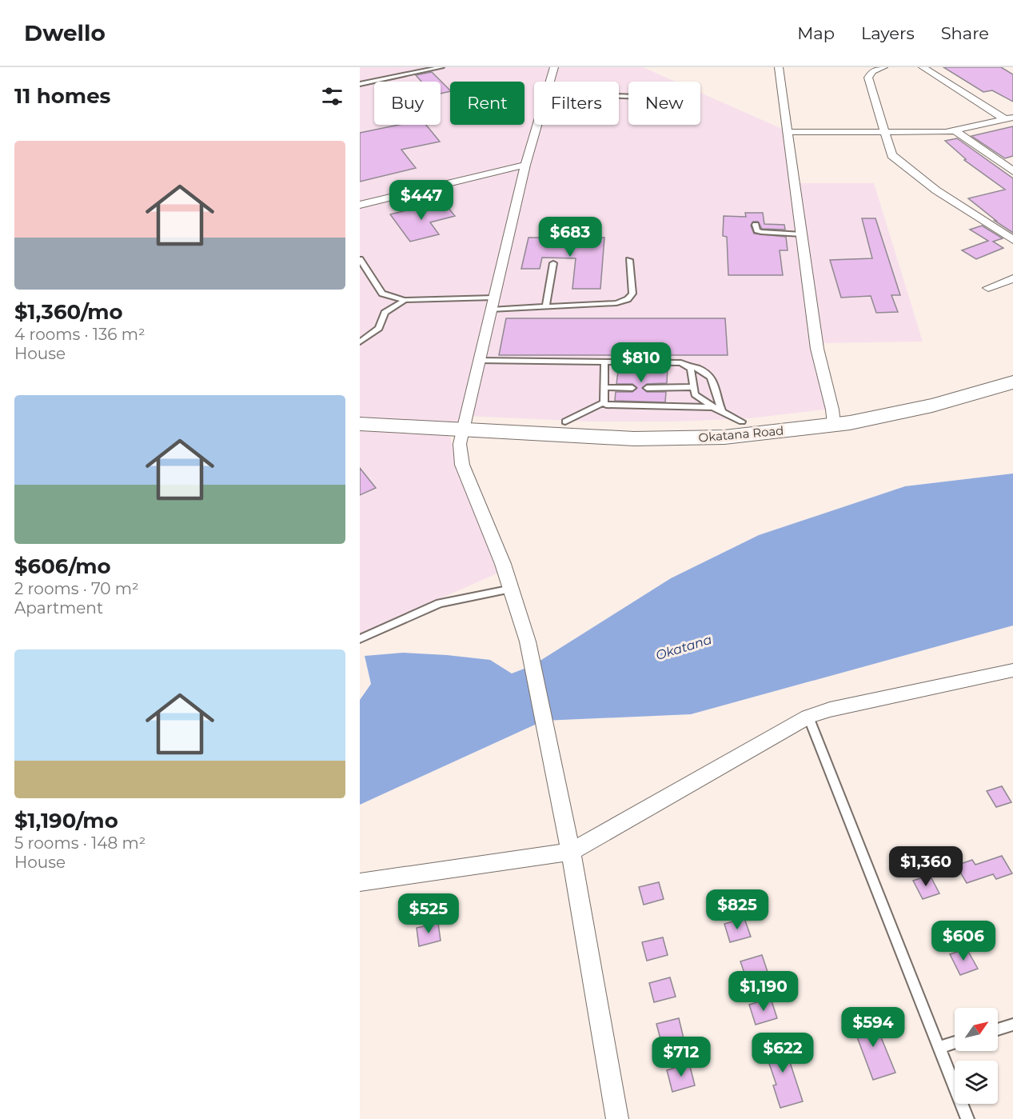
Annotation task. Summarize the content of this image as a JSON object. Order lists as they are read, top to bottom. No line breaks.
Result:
{"streets":{"main road":["Okatana Road"]},"water":["Okatana"],"north":"top right","page":{"header":"Dwello","nav":["Map","Layers","Share"],"heading":"11 homes","chip":["Buy","Rent","Filters","New"],"list":[{"name":"$1,360/mo","note":"4 rooms · 136 m² · House"},{"name":"$606/mo","note":"2 rooms · 70 m² · Apartment"},{"name":"$1,190/mo","note":"5 rooms · 148 m² · House"}],"price":["$447","$683","$810","$1,360","$825","$525","$606","$1,190","$594","$622","$712"]}}
